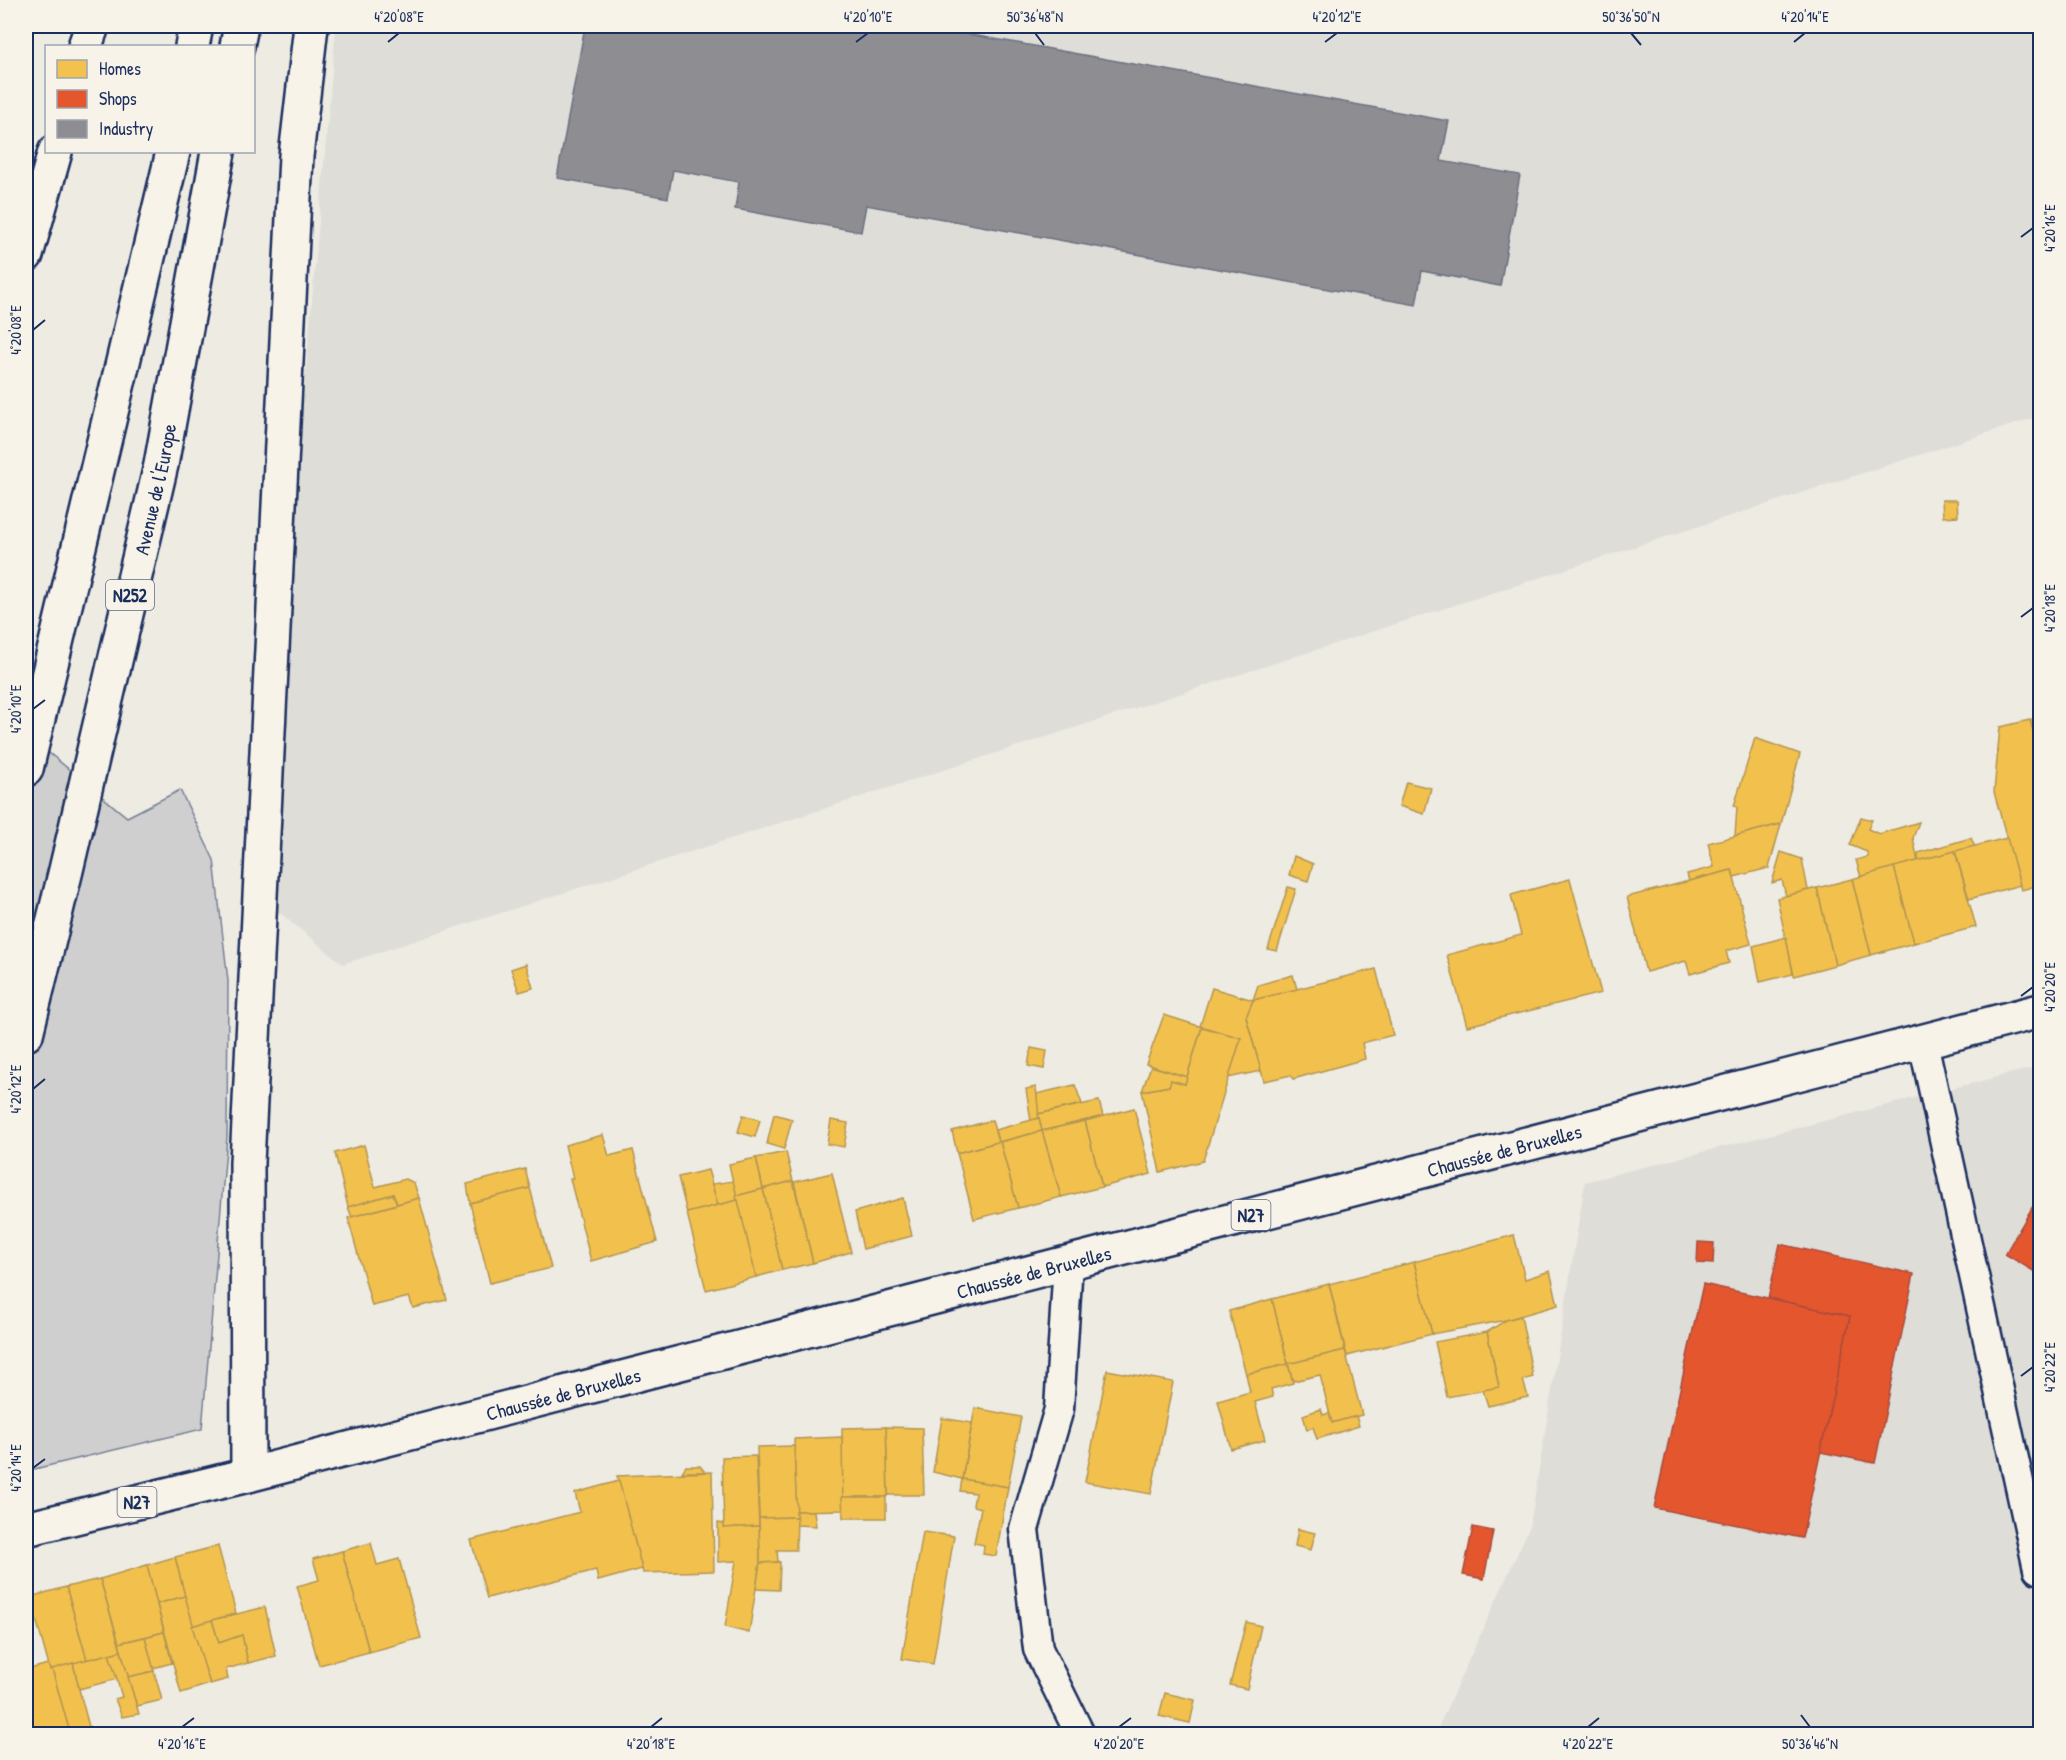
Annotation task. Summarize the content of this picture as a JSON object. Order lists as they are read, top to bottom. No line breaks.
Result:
{"streets":{"main road":["Avenue de l'Europe","N252","Chaussée de Bruxelles","N27"]},"legend":["Homes","Shops","Industry"],"coordinates":["4°20'08\"E","4°20'10\"E","50°36'48\"N","4°20'12\"E","50°36'50\"N","4°20'14\"E","4°20'16\"E","4°20'18\"E","4°20'20\"E","4°20'22\"E","50°36'46\"N"]}
